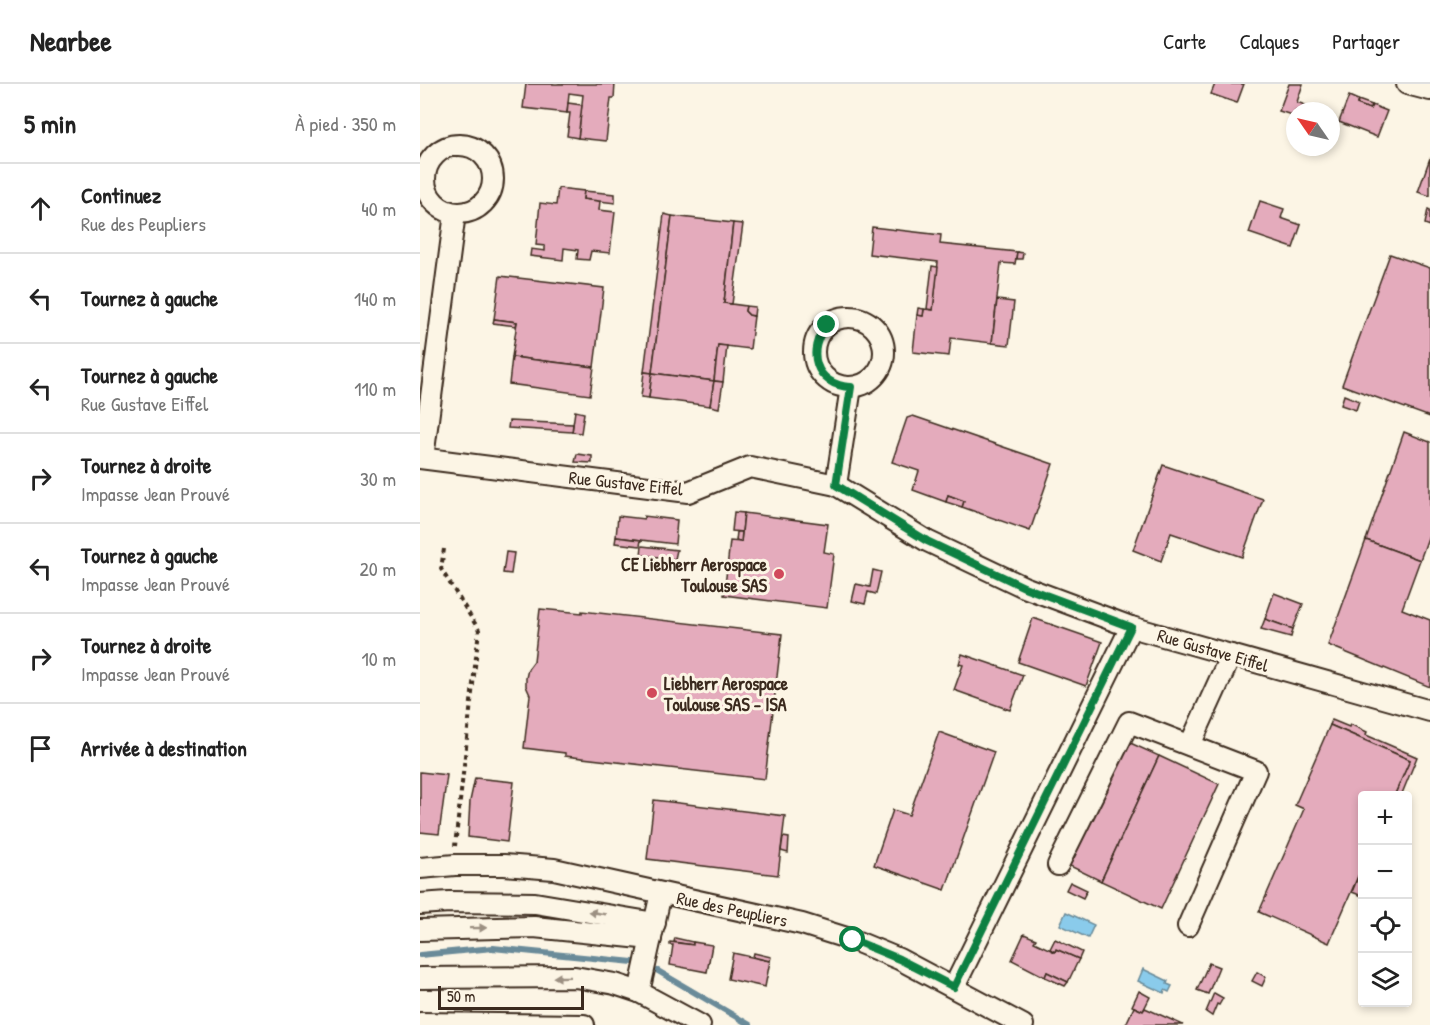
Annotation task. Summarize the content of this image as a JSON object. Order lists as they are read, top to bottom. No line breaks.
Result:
{"streets":{"street":["Rue Gustave Eiffel","Rue des Peupliers"]},"places":["CE Liebherr Aerospace Toulouse SAS","Liebherr Aerospace Toulouse SAS - ISA"],"scale_bar":"50 m","north":"top left","page":{"header":"Nearbee","nav":["Carte","Calques","Partager"],"heading":["5 min","À pied · 350 m"],"list":[["Continuez","Rue des Peupliers","40 m"],["Tournez à gauche","140 m"],["Tournez à gauche","Rue Gustave Eiffel","110 m"],["Tournez à droite","Impasse Jean Prouvé","30 m"],["Tournez à gauche","Impasse Jean Prouvé","20 m"],["Tournez à droite","Impasse Jean Prouvé","10 m"],"Arrivée à destination"],"map_buttons":["+","−"],"scale":"50 m"}}
